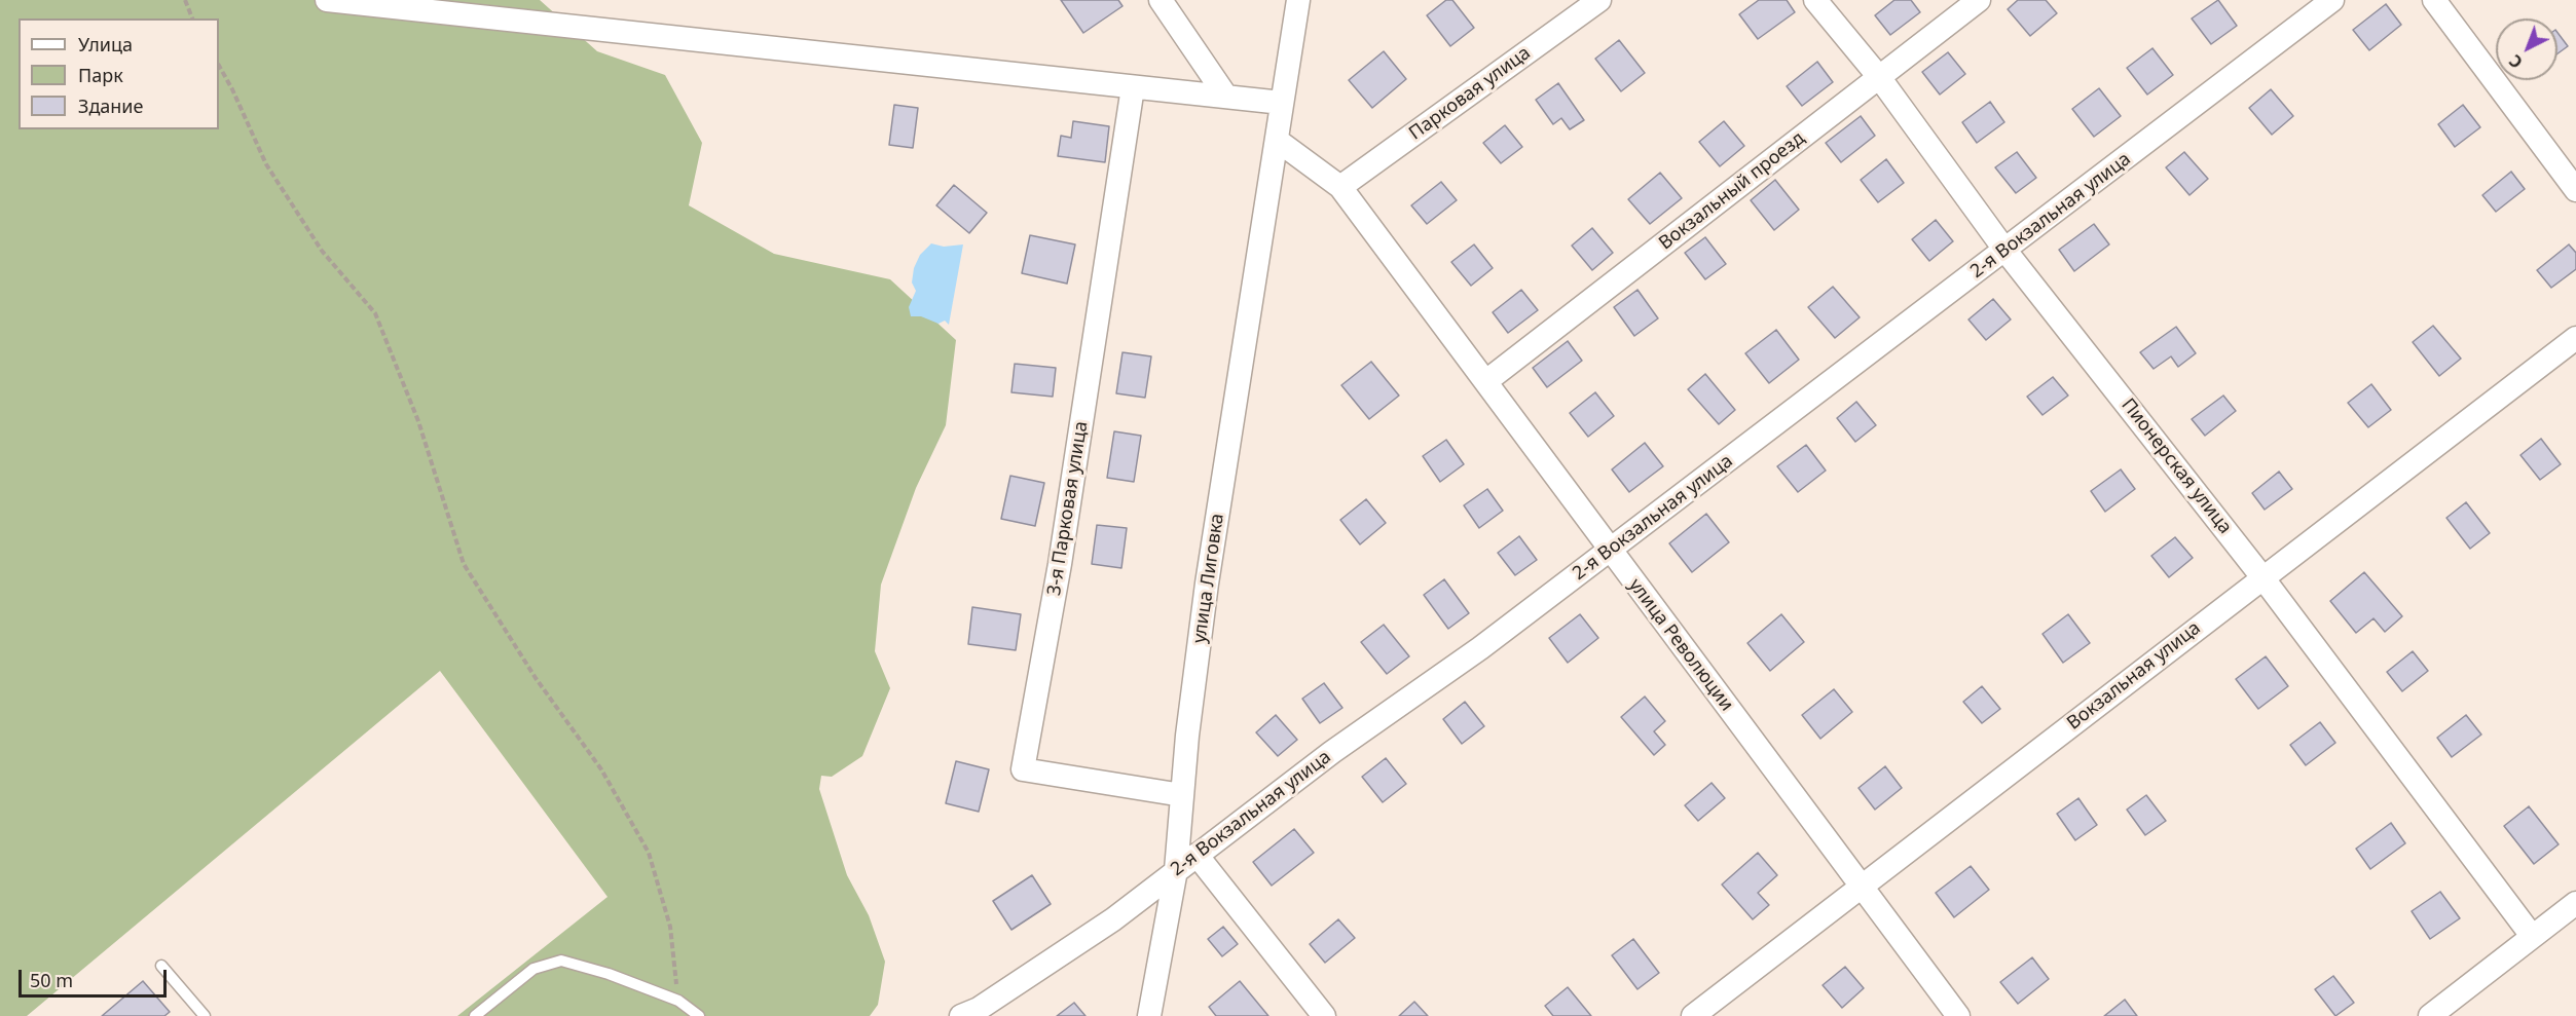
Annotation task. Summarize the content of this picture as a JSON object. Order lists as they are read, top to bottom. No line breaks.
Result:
{"streets":{"street":["Парковая улица","Вокзальный проезд","2-я Вокзальная улица","Пионерская улица","3-я Парковая улица","улица Лиговка","улица Революции","Вокзальная улица"]},"crossings":[["Парковая улица","улица Революции"],["Вокзальный проезд","Пионерская улица"],["Вокзальный проезд","улица Революции"],["2-я Вокзальная улица","Пионерская улица"],["2-я Вокзальная улица","улица Лиговка"],["2-я Вокзальная улица","улица Революции"],["Пионерская улица","Вокзальная улица"],["3-я Парковая улица","улица Лиговка"],["улица Лиговка","улица Революции"],["улица Революции","Вокзальная улица"]],"legend":["Улица","Парк","Здание"],"scale_bar":"50 m","north":"bottom left"}
